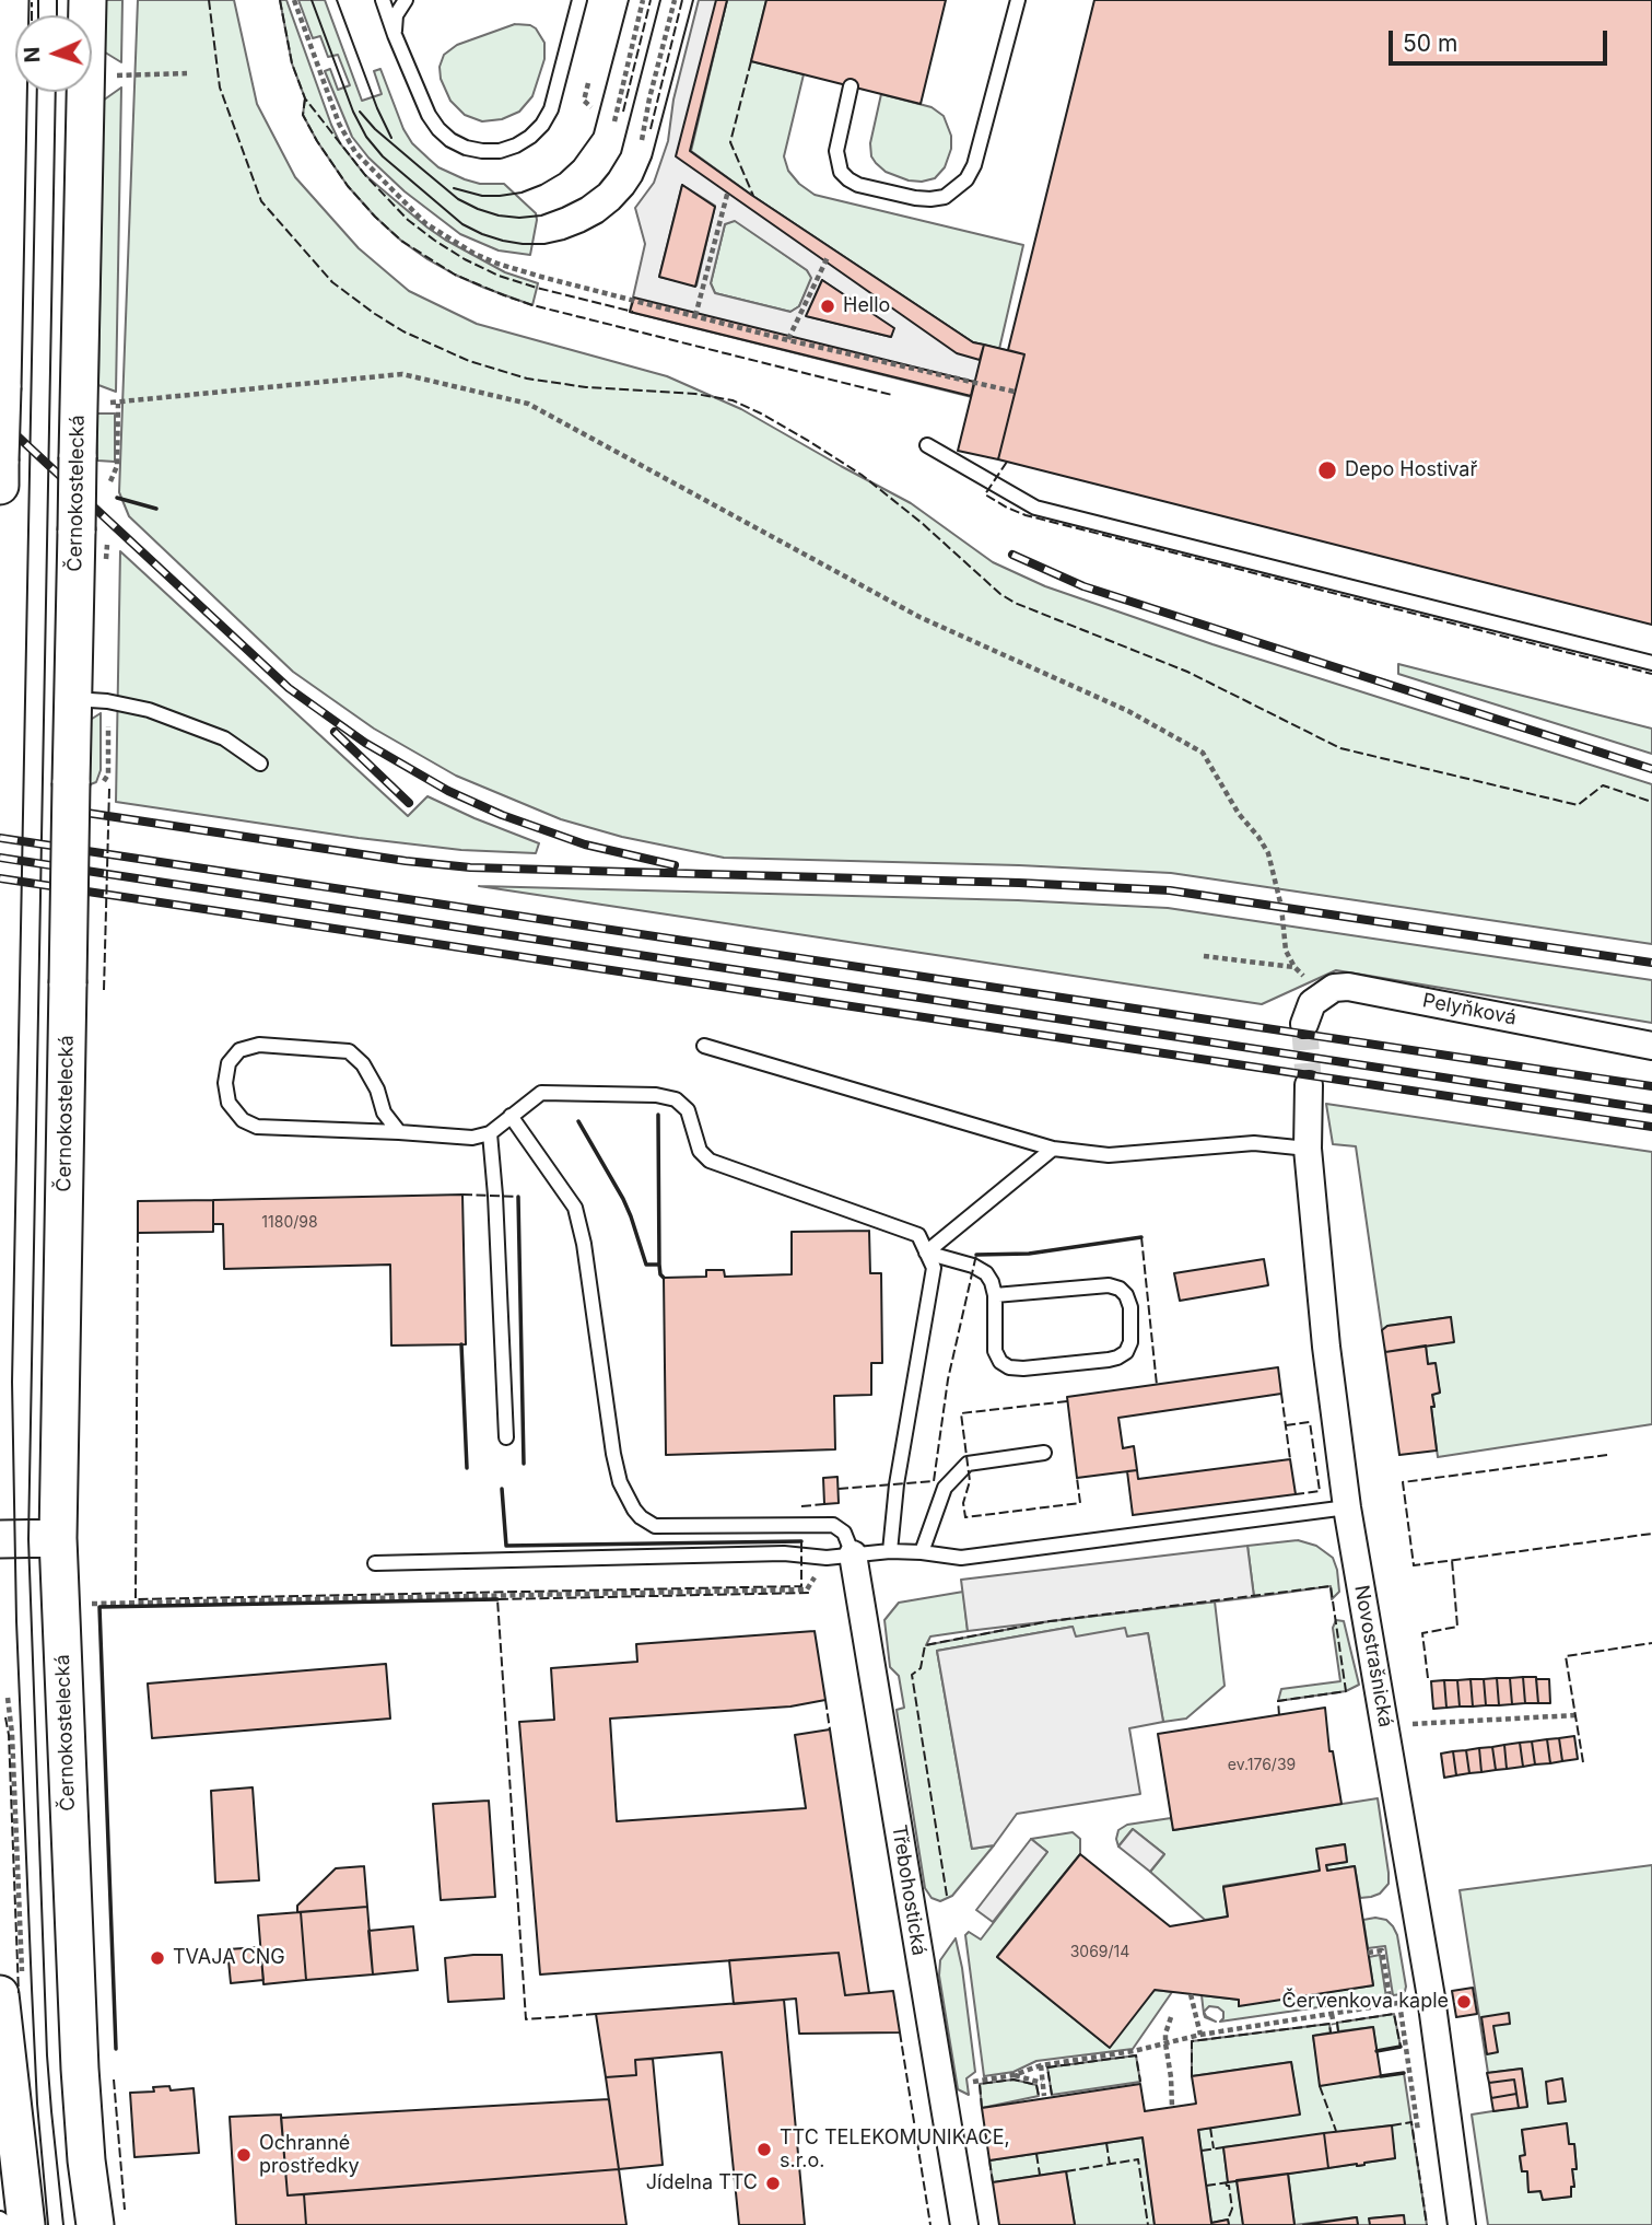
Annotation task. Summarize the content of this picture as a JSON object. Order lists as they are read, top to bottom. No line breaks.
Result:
{"streets":{"main road":["Černokostelecká"],"street":["Pelyňková","Novostrašnická","Třebohostická"]},"places":["Hello","Depo Hostivař","TVAJA CNG","Červenkova kaple","TTC TELEKOMUNIKACE, s.r.o.","Ochranné prostředky","Jídelna TTC"],"house_numbers":["1180/98","ev.176/39","3069/14"],"scale_bar":"50 m","north":"left"}
